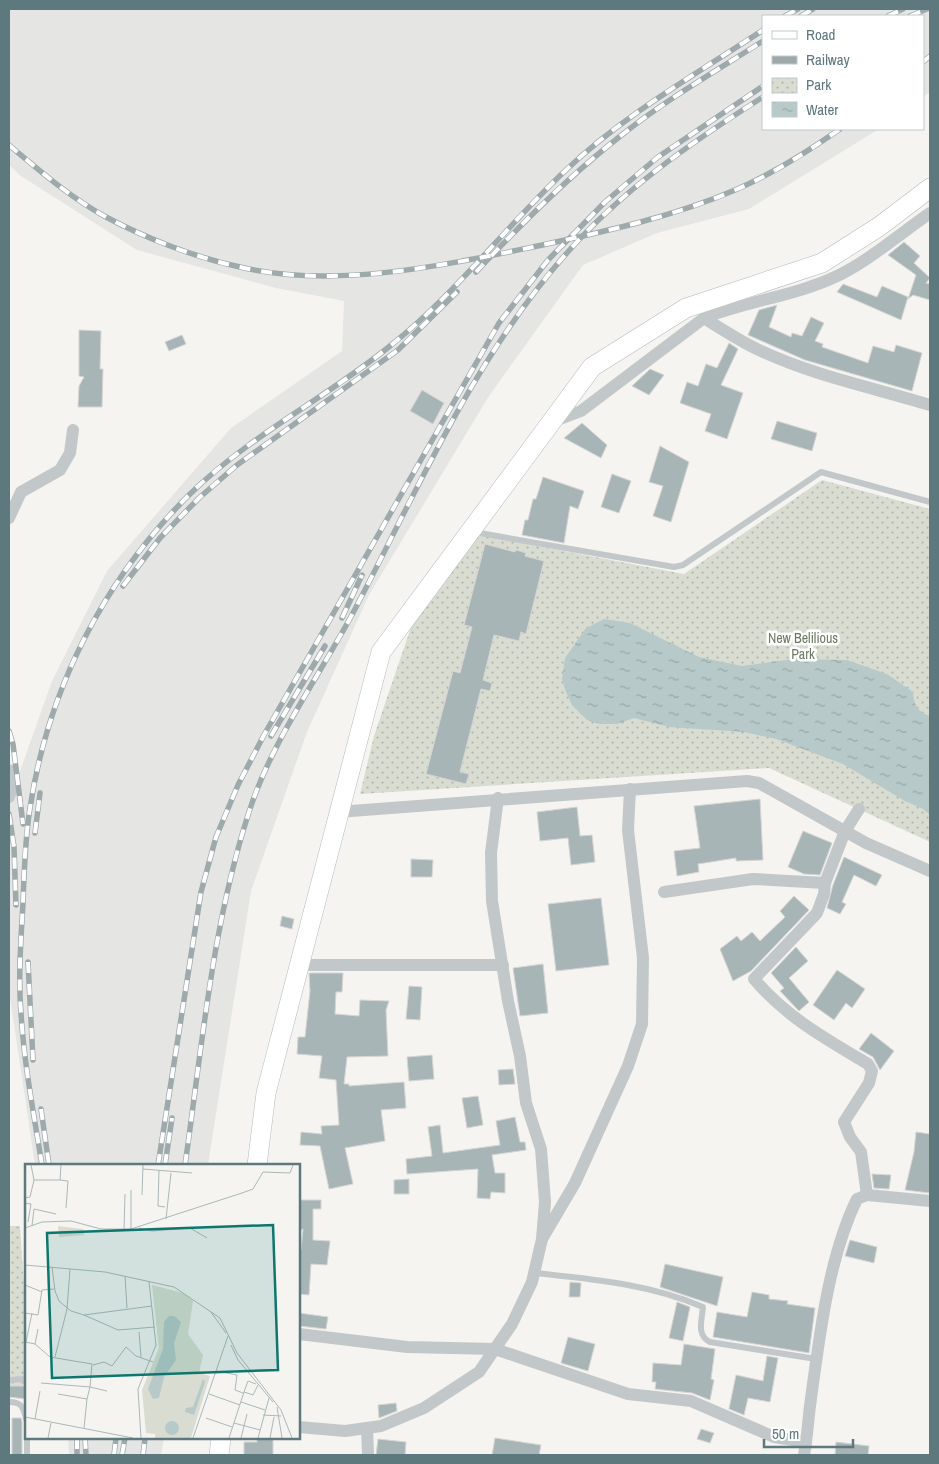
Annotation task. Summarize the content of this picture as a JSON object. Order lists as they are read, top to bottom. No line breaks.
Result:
{"parks":["New Belilious Park"],"legend":["Road","Railway","Park","Water"],"scale_bar":"50 m"}
